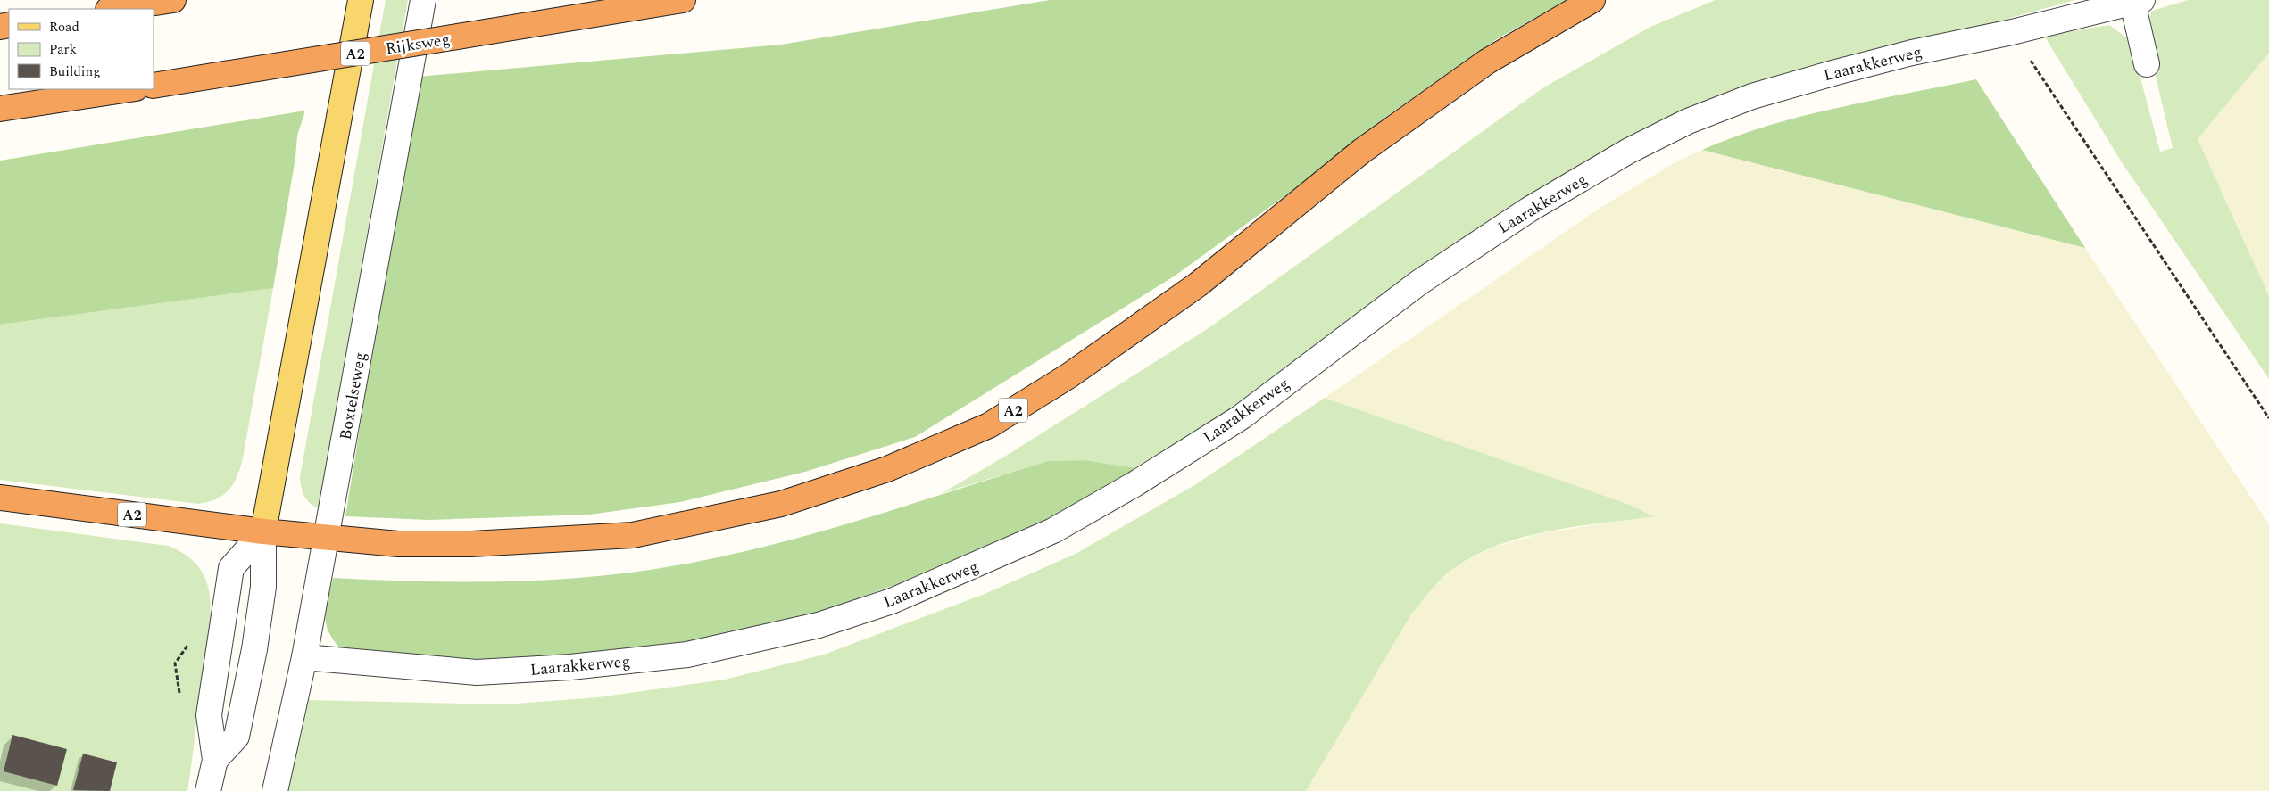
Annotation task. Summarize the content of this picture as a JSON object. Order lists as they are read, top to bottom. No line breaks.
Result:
{"streets":{"highway":["Rijksweg","A2"],"street":["Laarakkerweg","Boxtelseweg"]},"crossings":[["A2","Boxtelseweg"],["Laarakkerweg","Boxtelseweg"]],"legend":["Road","Park","Building"]}
